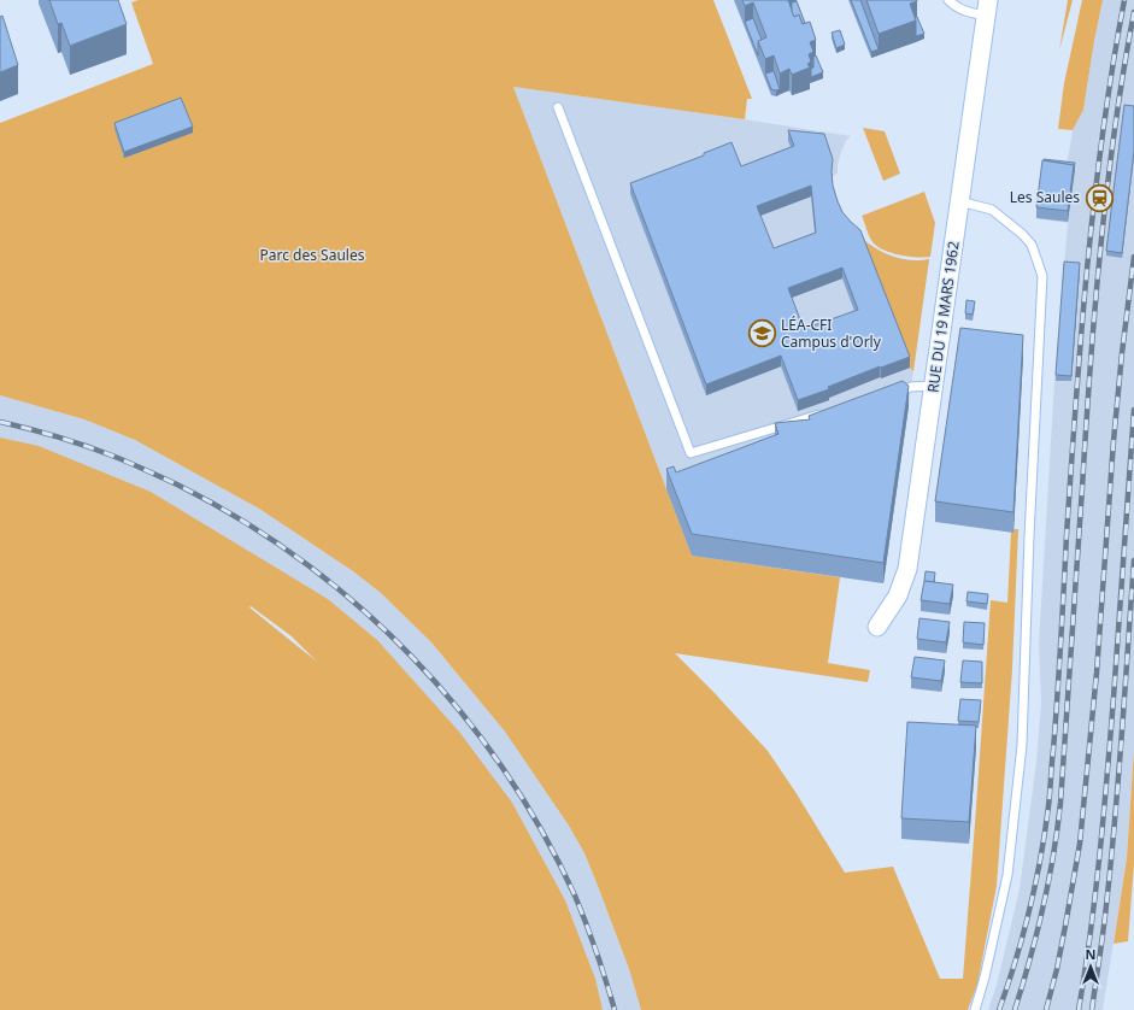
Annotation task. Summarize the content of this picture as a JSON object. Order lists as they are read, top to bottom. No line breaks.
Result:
{"streets":{"street":["RUE DU 19 MARS 1962"]},"parks":["Parc des Saules"],"places":{"station":["Les Saules"],"school or university":["LÉA-CFI Campus d'Orly"]},"north":"top"}
